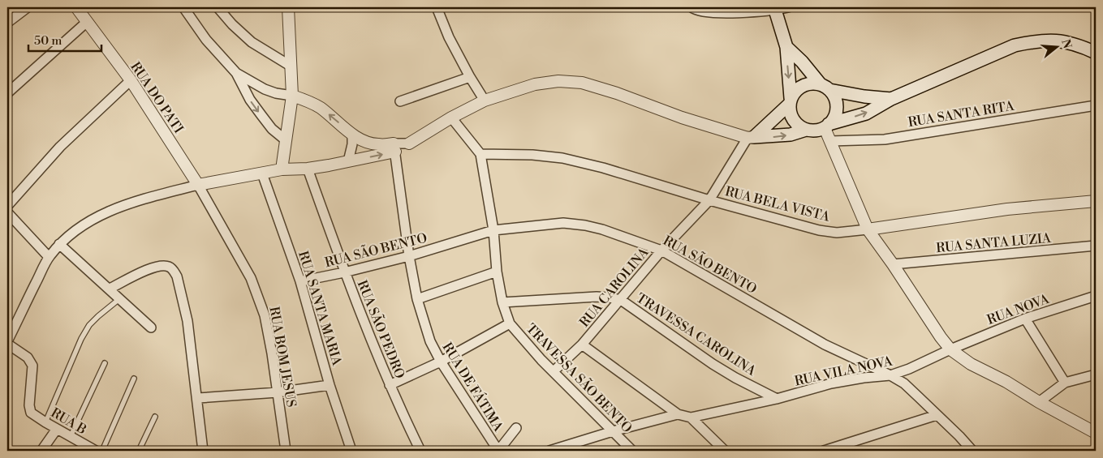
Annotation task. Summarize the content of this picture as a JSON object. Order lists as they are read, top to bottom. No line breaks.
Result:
{"streets":{"street":["RUA DO PATI","RUA SANTA RITA","RUA BELA VISTA","RUA SANTA LUZIA","RUA SÃO BENTO","RUA CAROLINA","RUA SANTA MARIA","RUA NOVA","RUA SÃO PEDRO","TRAVESSA CAROLINA","RUA BOM JESUS","RUA VILA NOVA","TRAVESSA SÃO BENTO","RUA DE FÁTIMA","RUA B"]},"crossings":[["RUA DO PATI","RUA BOM JESUS"],["RUA BELA VISTA","RUA CAROLINA"],["RUA BELA VISTA","TRAVESSA SÃO BENTO"],["RUA SÃO BENTO","RUA CAROLINA"],["RUA SÃO BENTO","RUA SANTA MARIA"],["RUA SÃO BENTO","RUA SÃO PEDRO"],["RUA SÃO BENTO","RUA VILA NOVA"],["RUA SÃO BENTO","TRAVESSA SÃO BENTO"],["RUA SÃO BENTO","RUA DE FÁTIMA"],["RUA CAROLINA","TRAVESSA CAROLINA"],["RUA CAROLINA","TRAVESSA SÃO BENTO"],["RUA NOVA","RUA VILA NOVA"],["TRAVESSA CAROLINA","RUA VILA NOVA"],["TRAVESSA CAROLINA","TRAVESSA SÃO BENTO"]],"scale_bar":"50 m","north":"right"}
